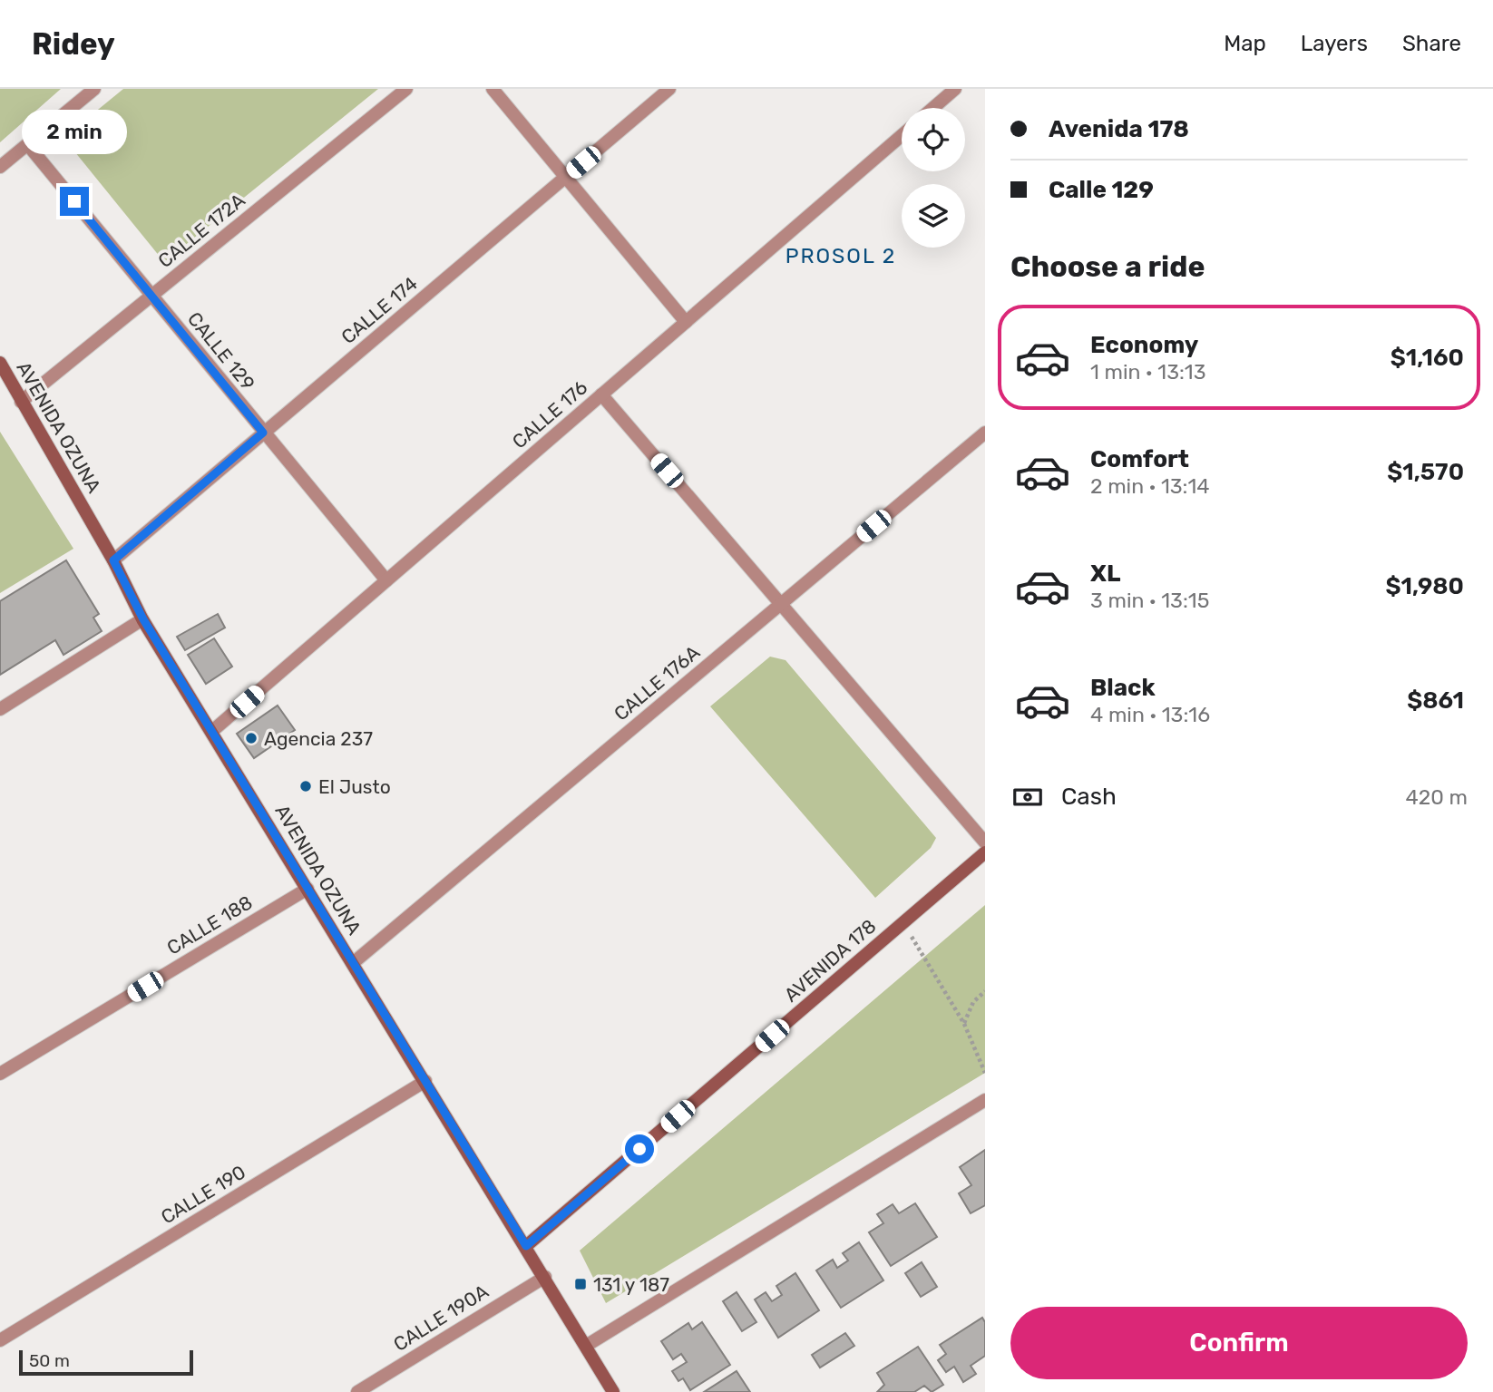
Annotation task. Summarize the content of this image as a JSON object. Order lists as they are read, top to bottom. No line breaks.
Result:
{"streets":{"main road":["AVENIDA OZUNA","AVENIDA 178"],"street":["CALLE 172A","CALLE 174","CALLE 129","CALLE 176","CALLE 176A","CALLE 188","CALLE 190","CALLE 190A"]},"crossings":[["CALLE 172A","CALLE 129"],["CALLE 172A","AVENIDA OZUNA"],["CALLE 174","CALLE 129"],["CALLE 174","AVENIDA OZUNA"],["CALLE 129","CALLE 176"],["CALLE 176","AVENIDA OZUNA"],["AVENIDA OZUNA","CALLE 176A"],["AVENIDA OZUNA","CALLE 188"],["AVENIDA OZUNA","AVENIDA 178"],["AVENIDA OZUNA","CALLE 190"],["AVENIDA OZUNA","CALLE 190A"]],"districts":["PROSOL 2"],"places":{"other":["Agencia 237","El Justo"],"transit":["131 y 187"]},"scale_bar":"50 m","page":{"header":"Ridey","nav":["Map","Layers","Share"],"banner":["Avenida 178","Calle 129"],"bubble":"2 min","heading":"Choose a ride","list":[{"name":"Economy","note":"1 min · 13:13","value":"$1,160"},{"name":"Comfort","note":"2 min · 13:14","value":"$1,570"},{"name":"XL","note":"3 min · 13:15","value":"$1,980"},{"name":"Black","note":"4 min · 13:16","value":"$861"}],"pay":["Cash","420 m"],"buttons":"Confirm","scale":"50 m"}}
